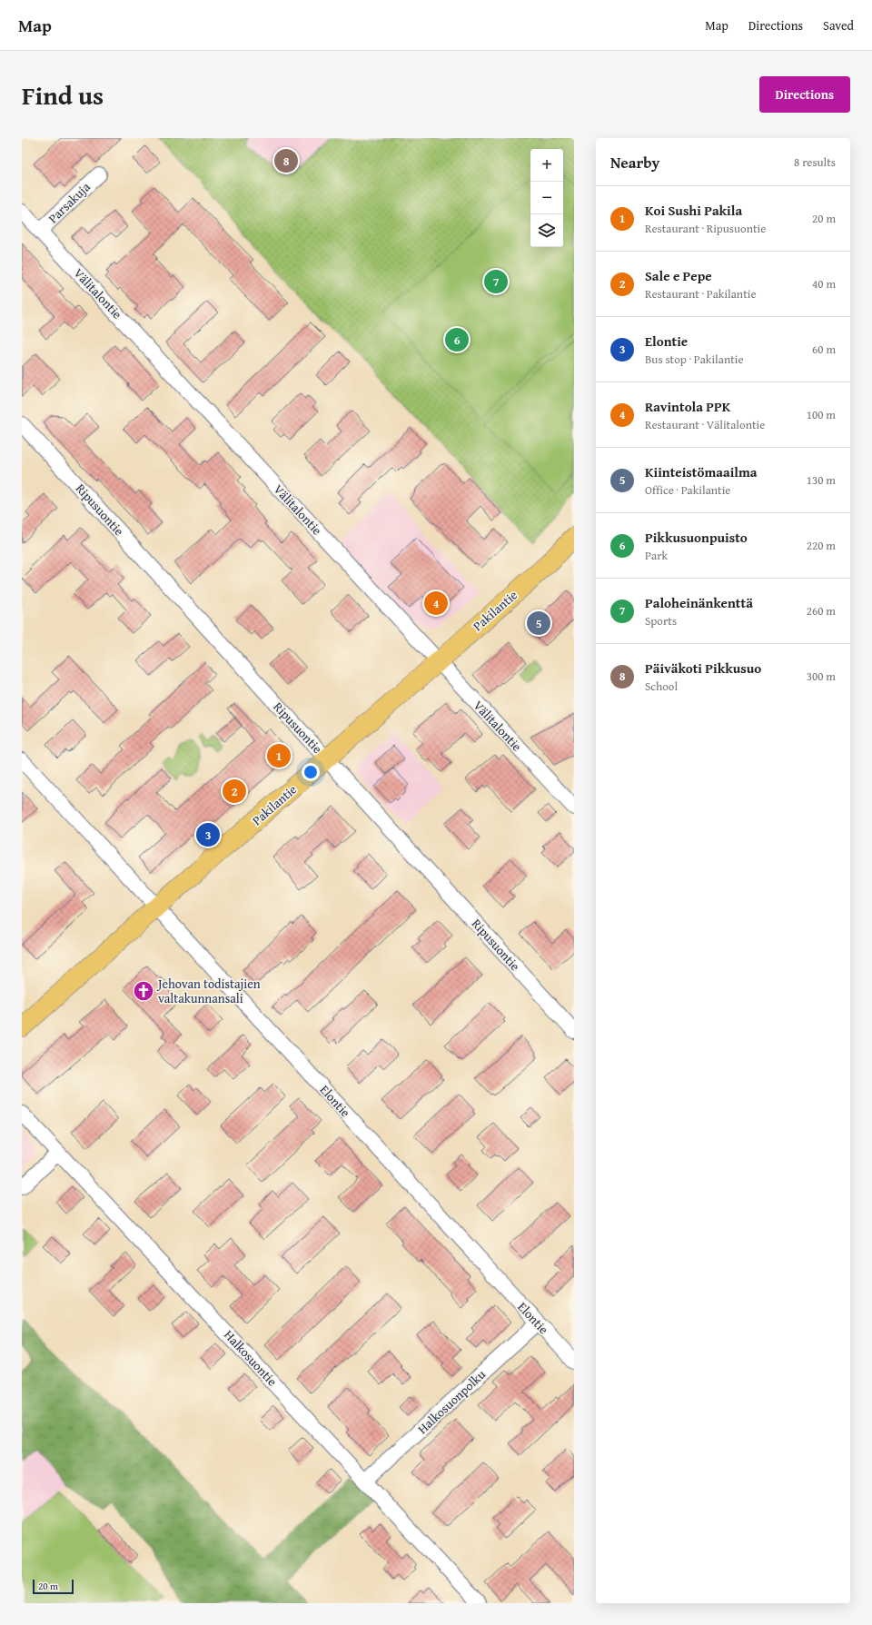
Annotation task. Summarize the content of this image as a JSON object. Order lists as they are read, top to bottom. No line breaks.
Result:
{"streets":{"main road":["Pakilantie"],"street":["Parsakuja","Välitalontie","Ripusuontie","Elontie","Halkosuontie","Halkosuonpolku"]},"crossings":[["Parsakuja","Välitalontie"],["Välitalontie","Pakilantie"],["Ripusuontie","Pakilantie"],["Pakilantie","Elontie"],["Elontie","Halkosuonpolku"],["Halkosuontie","Halkosuonpolku"]],"places":{"church":["Jehovan todistajien valtakunnansali"]},"scale_bar":"20 m","page":{"header":"Map","nav":["Map","Directions","Saved"],"title":"Find us","buttons":"Directions","heading":["Nearby","8 results"],"pins":["8","7","6","4","5","1","2","3"],"map_buttons":["+","−"],"list":[{"mark":"1","name":"Koi Sushi Pakila","note":"Restaurant · Ripusuontie","value":"20 m"},{"mark":"2","name":"Sale e Pepe","note":"Restaurant · Pakilantie","value":"40 m"},{"mark":"3","name":"Elontie","note":"Bus stop · Pakilantie","value":"60 m"},{"mark":"4","name":"Ravintola PPK","note":"Restaurant · Välitalontie","value":"100 m"},{"mark":"5","name":"Kiinteistömaailma","note":"Office · Pakilantie","value":"130 m"},{"mark":"6","name":"Pikkusuonpuisto","note":"Park","value":"220 m"},{"mark":"7","name":"Paloheinänkenttä","note":"Sports","value":"260 m"},{"mark":"8","name":"Päiväkoti Pikkusuo","note":"School","value":"300 m"}],"scale":"20 m"}}
